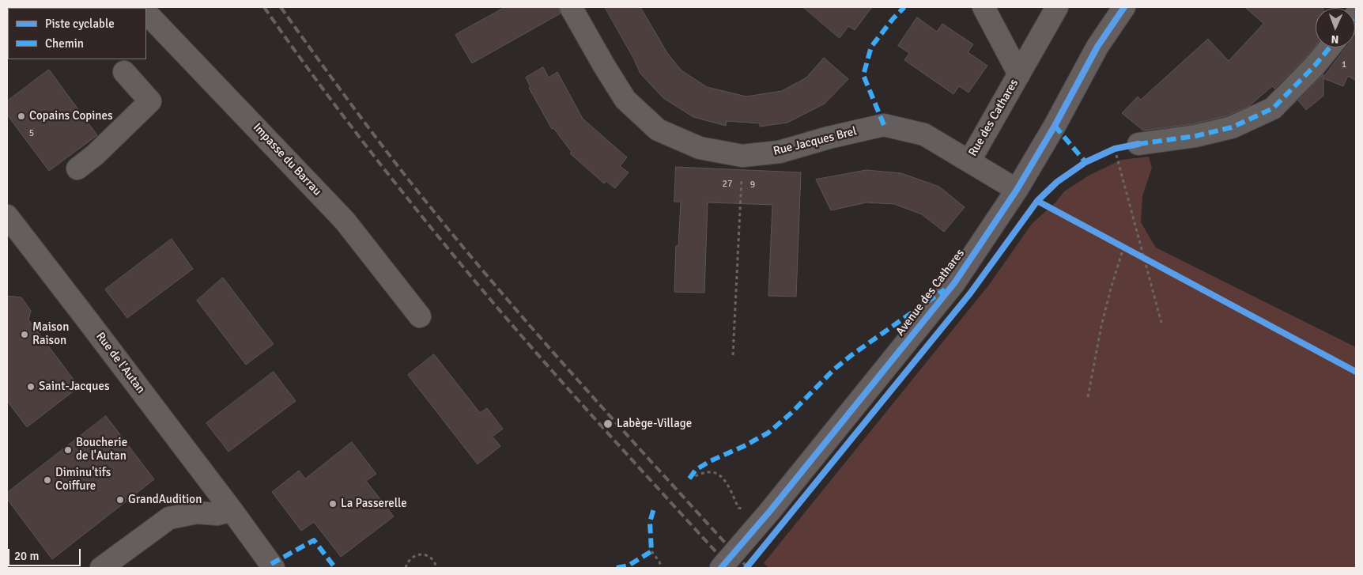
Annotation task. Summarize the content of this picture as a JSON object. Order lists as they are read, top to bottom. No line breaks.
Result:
{"streets":{"street":["Rue des Cathares","Rue Jacques Brel","Impasse du Barrau","Avenue des Cathares","Rue de l'Autan"]},"crossings":[["Rue des Cathares","Rue Jacques Brel"],["Rue Jacques Brel","Avenue des Cathares"]],"places":["Copains Copines","Maison Raison","Saint-Jacques","Labège-Village","Boucherie de l'Autan","Diminu'tifs Coiffure","GrandAudition","La Passerelle"],"house_numbers":["1","5","27","9"],"legend":["Piste cyclable","Chemin"],"scale_bar":"20 m","north":"bottom"}
